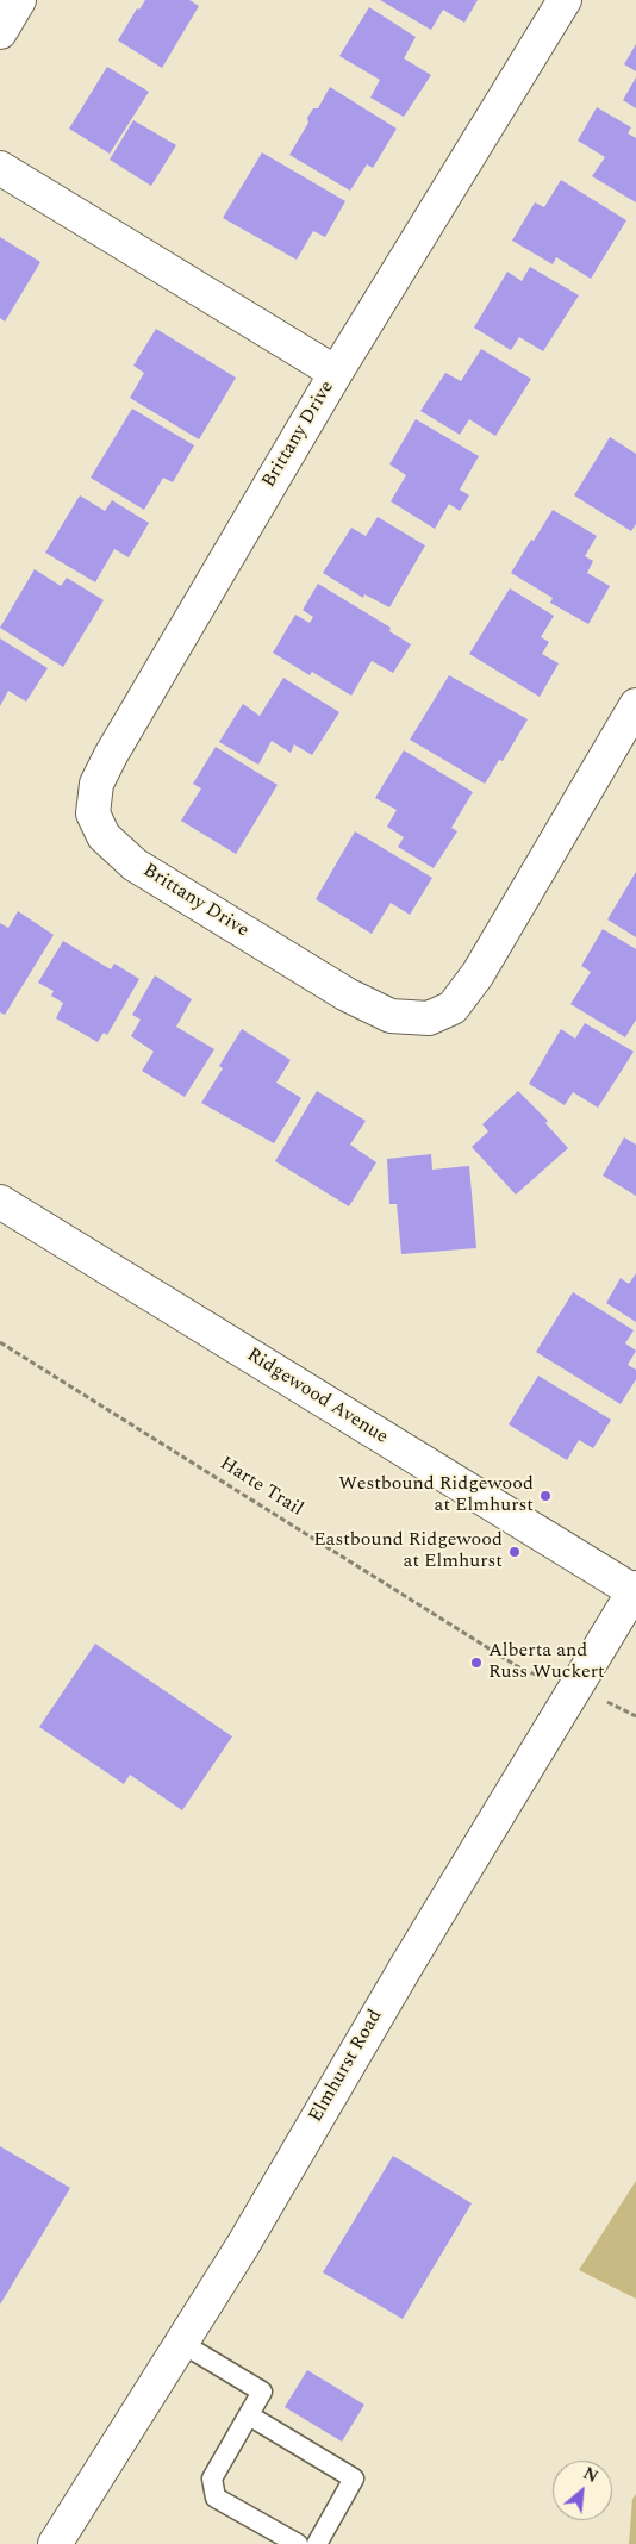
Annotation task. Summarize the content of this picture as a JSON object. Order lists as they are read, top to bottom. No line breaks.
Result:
{"streets":{"street":["Brittany Drive","Ridgewood Avenue","Elmhurst Road"],"path":["Harte Trail"]},"crossings":[["Ridgewood Avenue","Elmhurst Road"],["Harte Trail","Elmhurst Road"]],"places":["Westbound Ridgewood at Elmhurst","Eastbound Ridgewood at Elmhurst","Alberta and Russ Wuckert"],"north":"top right"}
